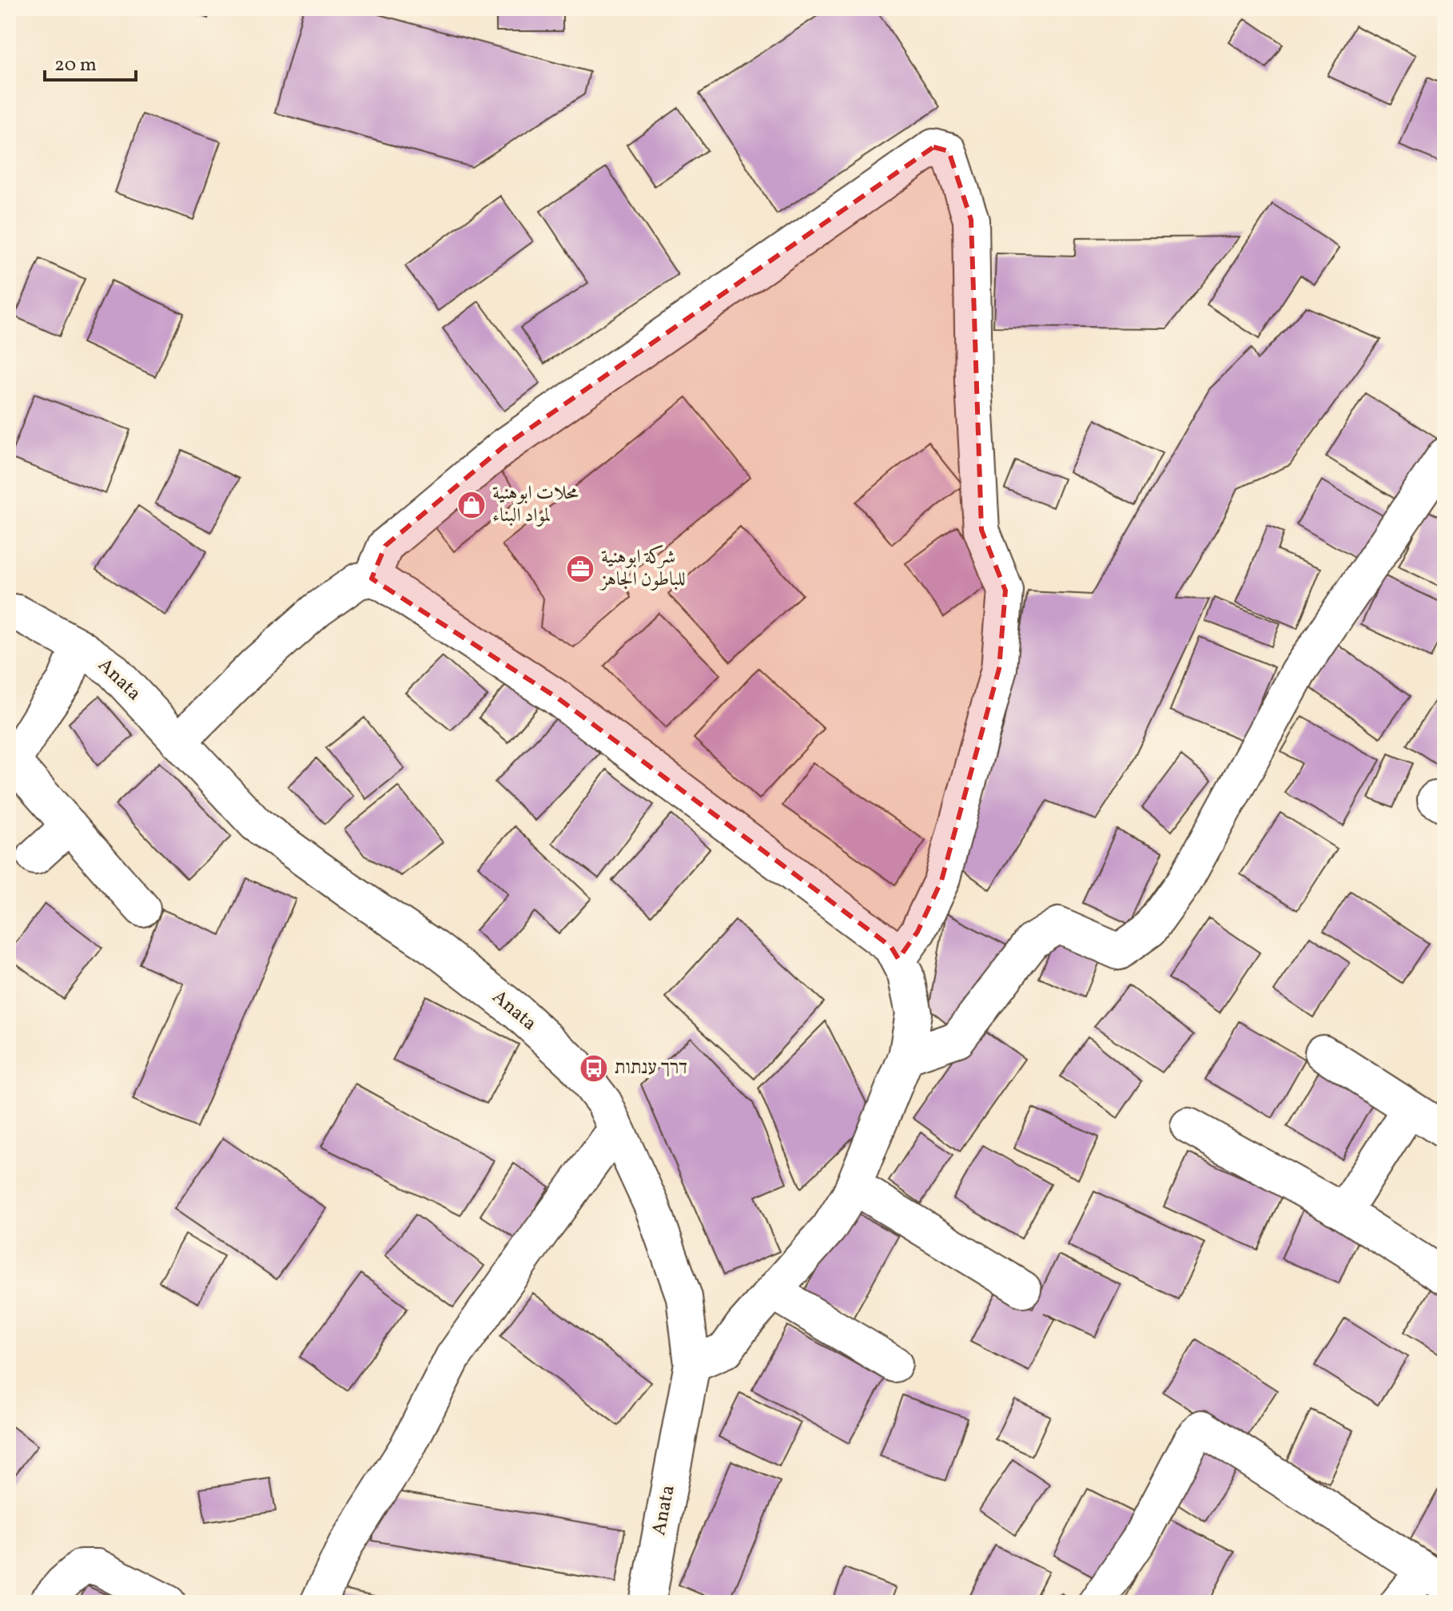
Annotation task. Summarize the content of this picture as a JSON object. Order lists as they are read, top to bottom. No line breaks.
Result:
{"streets":{"street":["Anata"]},"places":{"shop":["محلات ابوهنية لمواد البناء"],"office":["شركة ابوهنية للباطون الجاهز"],"bus stop":["דרך ענתות"]},"scale_bar":"20 m"}
